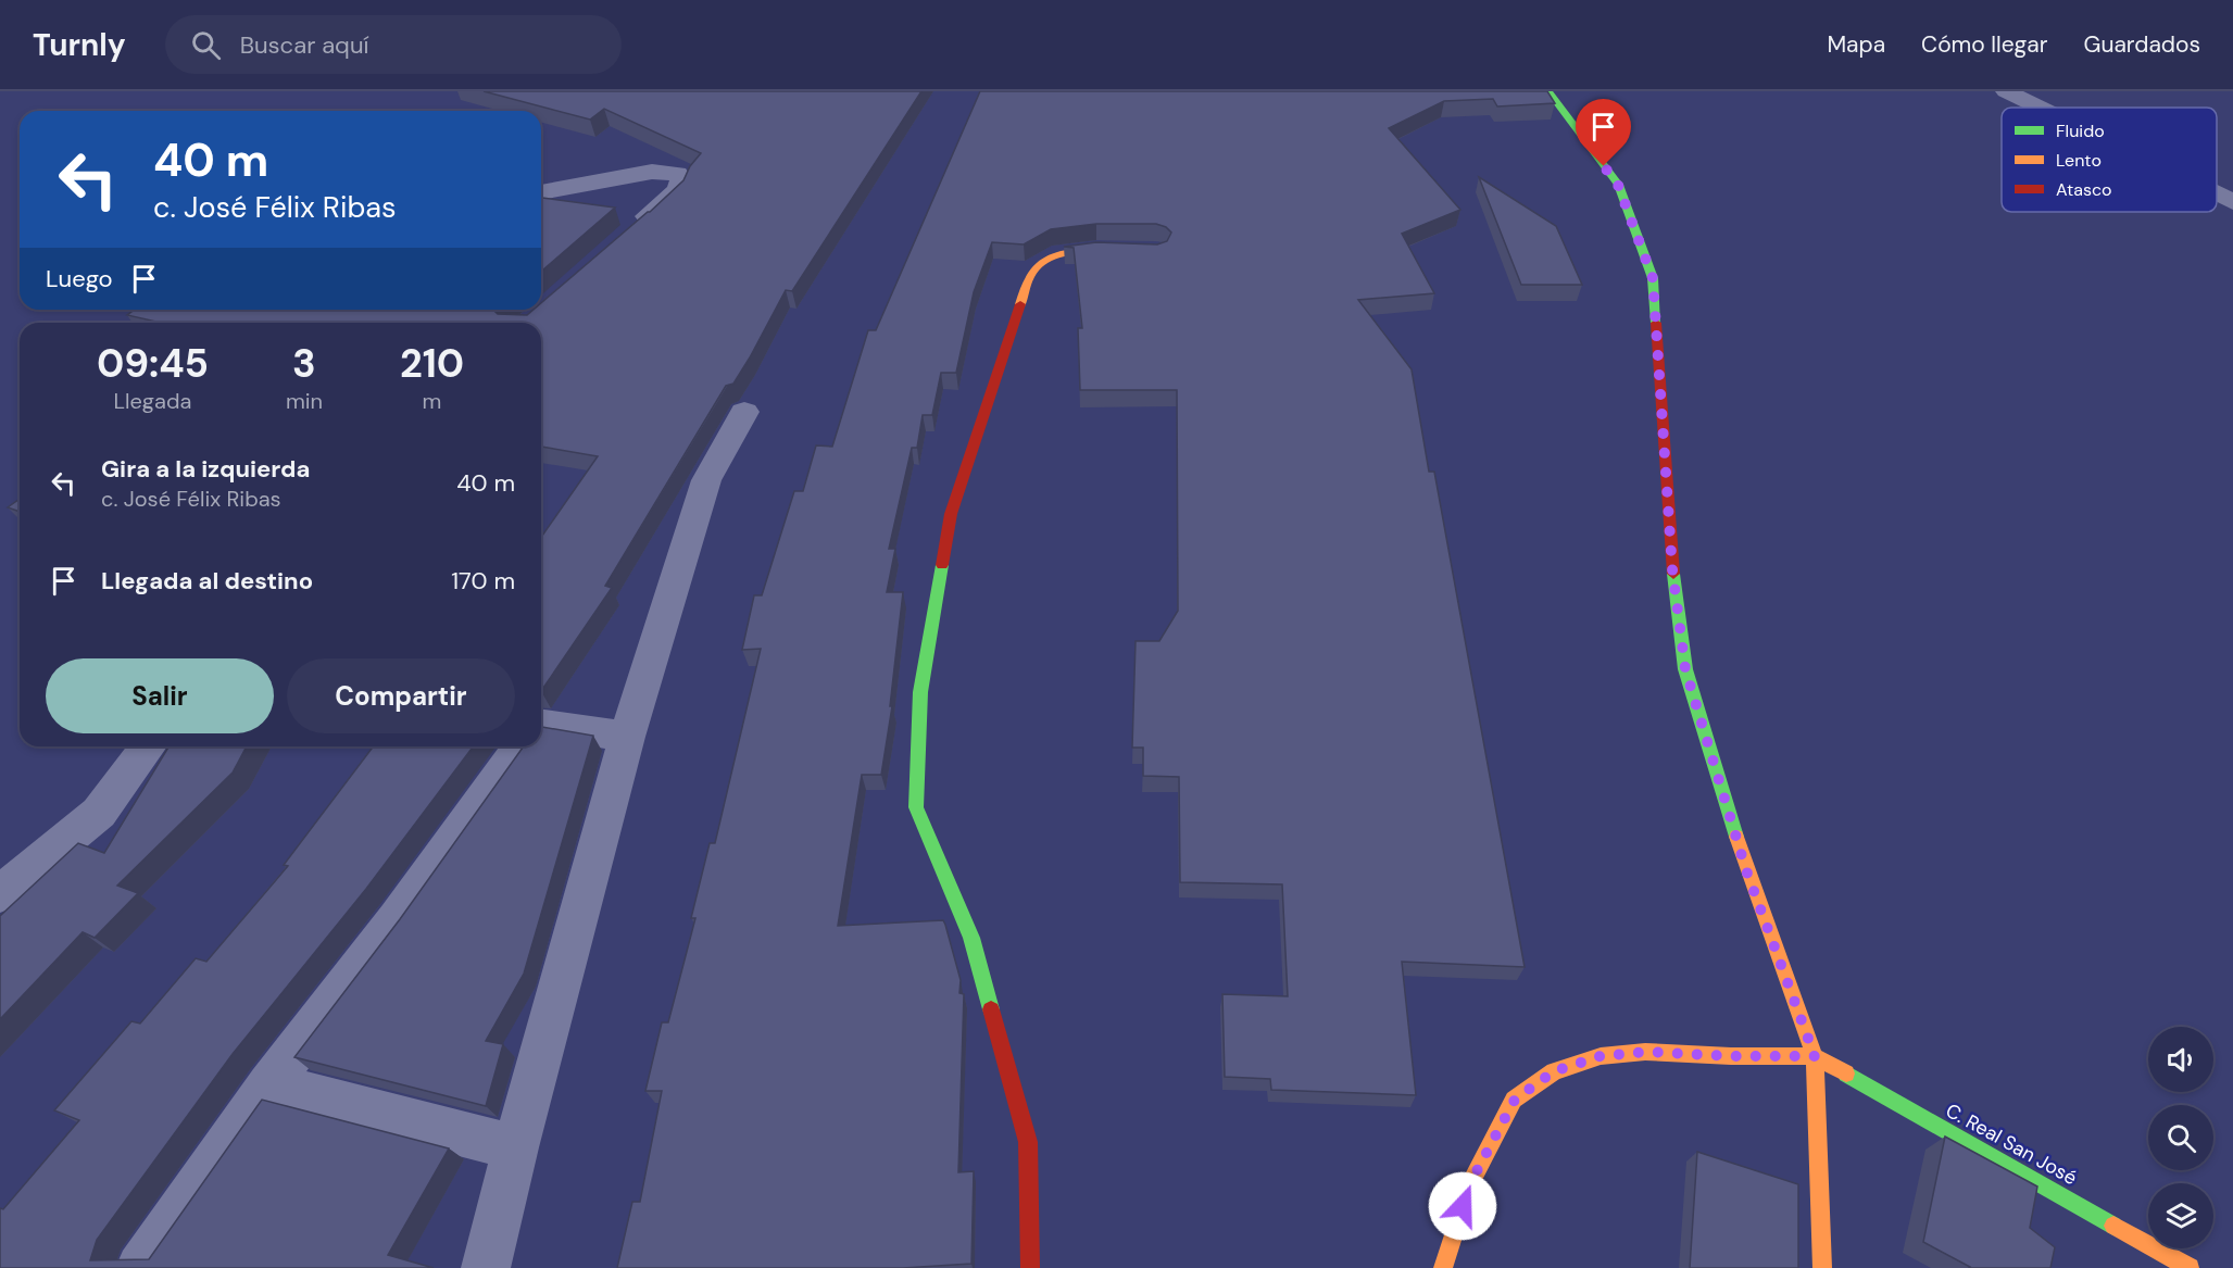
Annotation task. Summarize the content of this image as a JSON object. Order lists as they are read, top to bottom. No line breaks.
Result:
{"streets":{"street":["C. Real San José"]},"legend":["Fluido","Lento","Atasco"],"page":{"header":"Turnly","search":"Buscar aquí","nav":["Mapa","Cómo llegar","Guardados"],"turn":["40 m","c. José Félix Ribas"],"then":"Luego","eta":["09:45","Llegada","3","min","210","m"],"list":[{"name":"Gira a la izquierda","note":"c. José Félix Ribas","value":"40 m"},{"name":"Llegada al destino","value":"170 m"}],"buttons":["Salir","Compartir"]}}
